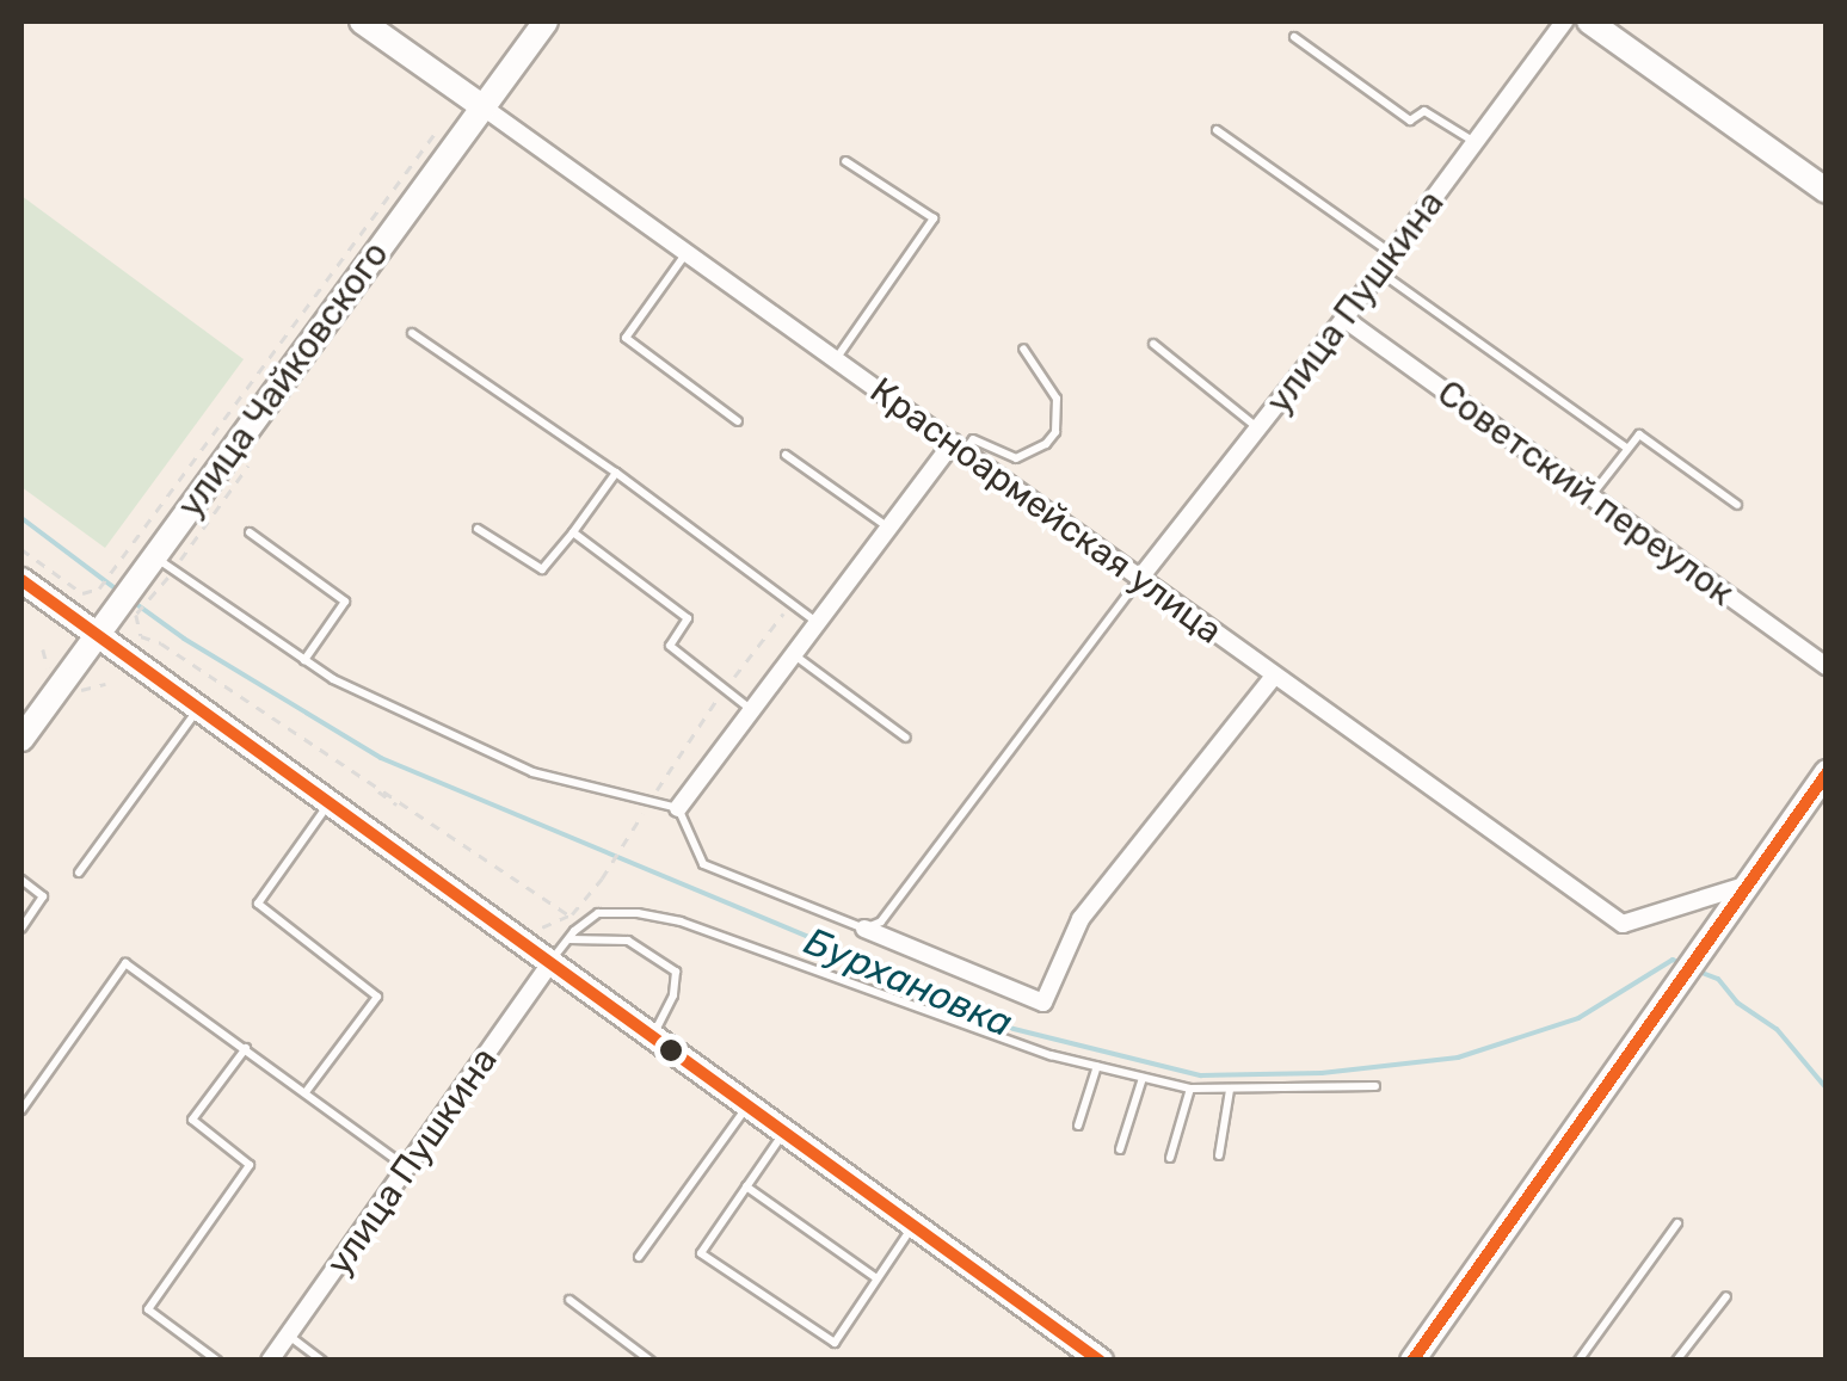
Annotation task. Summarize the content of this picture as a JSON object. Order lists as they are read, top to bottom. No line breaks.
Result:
{"streets":{"main road":["улица Чайковского","Красноармейская улица"],"street":["улица Пушкина","Советский переулок"]},"crossings":[["улица Пушкина","Советский переулок"],["улица Пушкина","Красноармейская улица"],["улица Чайковского","Красноармейская улица"]],"water":["Бурхановка"]}
